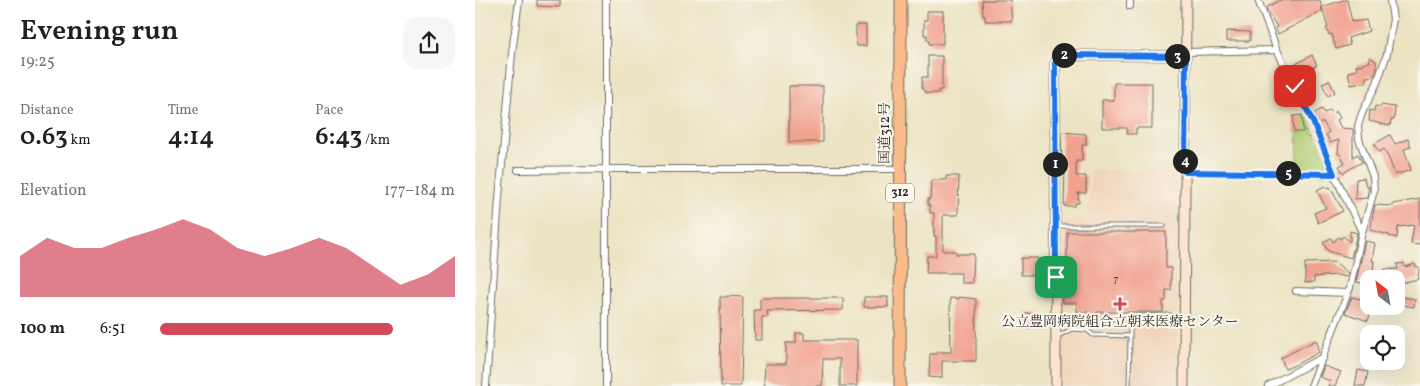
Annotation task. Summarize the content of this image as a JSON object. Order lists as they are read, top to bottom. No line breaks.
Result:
{"streets":{"highway":["国道312号","312"]},"places":{"health":["公立豊岡病院組合立朝来医療センター"]},"house_numbers":["7"],"north":"top left","page":{"heading":["Evening run","19:25"],"pins":["2","3","4","1","5"],"stats":[["Distance","0.63 km"],["Time","4:14"],["Pace","6:43 /km"]],"chart":["Elevation","177–184 m"],"list":[{"name":"100 m","note":"6:51"}]}}
